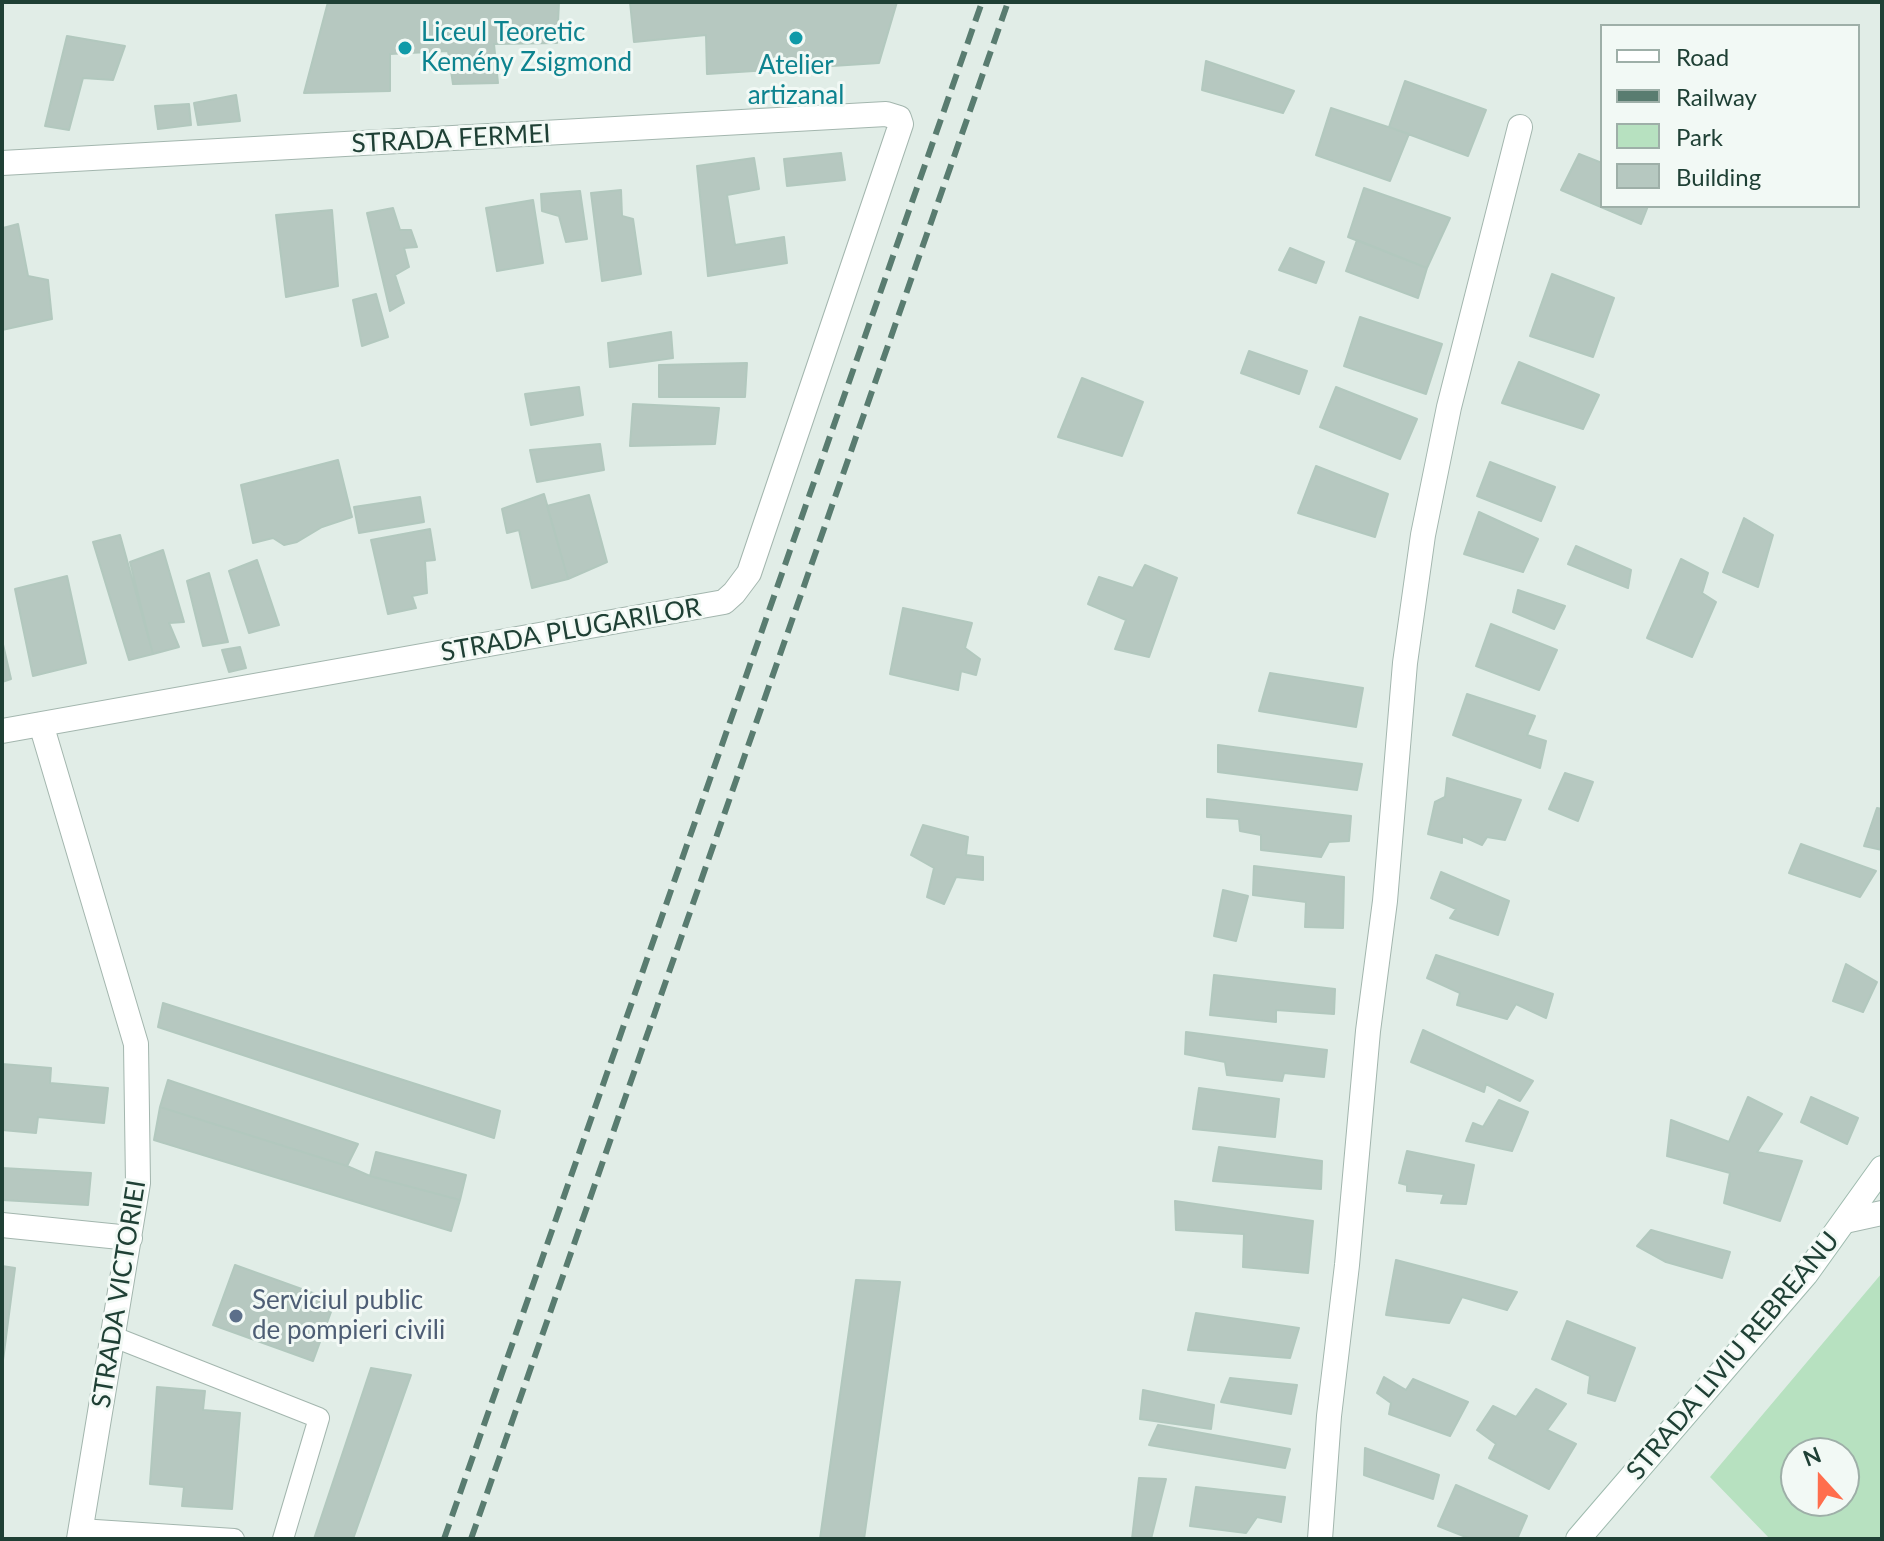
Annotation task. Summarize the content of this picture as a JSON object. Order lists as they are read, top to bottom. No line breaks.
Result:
{"streets":{"street":["STRADA FERMEI","STRADA PLUGARILOR","STRADA VICTORIEI","STRADA LIVIU REBREANU"]},"crossings":[["STRADA FERMEI","STRADA PLUGARILOR"],["STRADA PLUGARILOR","STRADA VICTORIEI"]],"places":["Atelier artizanal","Liceul Teoretic Kemény Zsigmond","Serviciul public de pompieri civili"],"legend":["Road","Railway","Park","Building"],"north":"top"}
